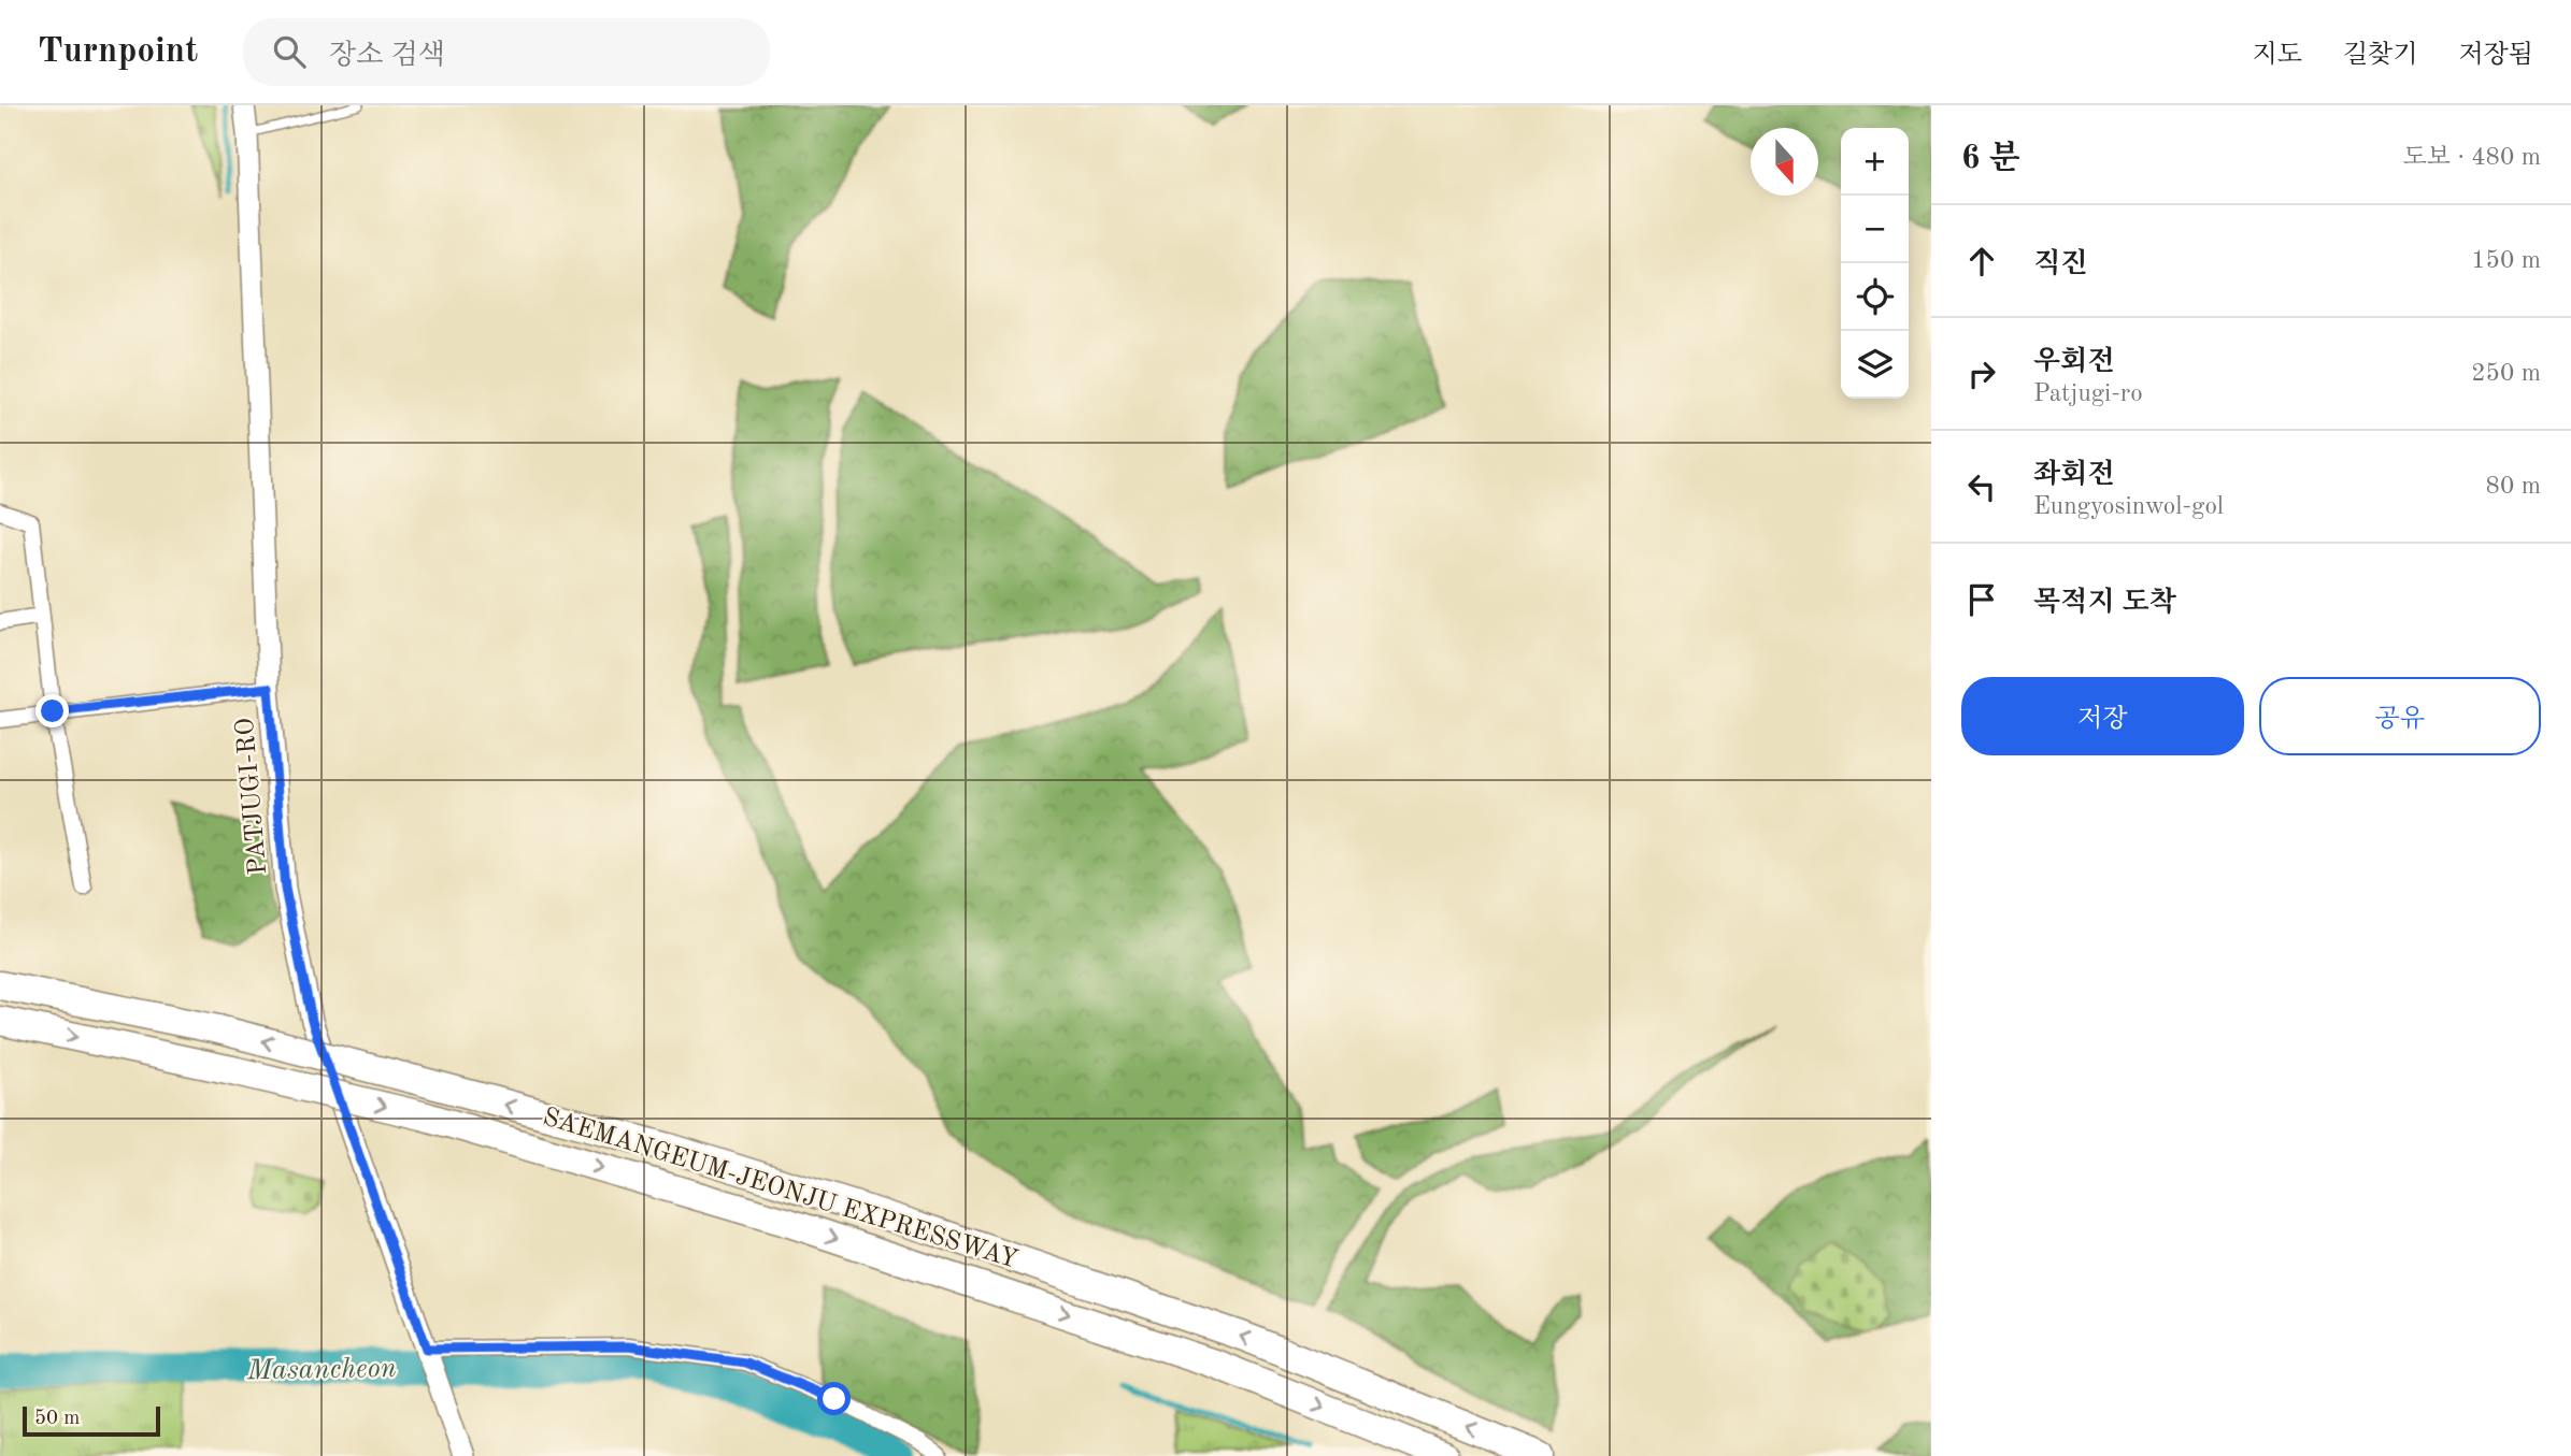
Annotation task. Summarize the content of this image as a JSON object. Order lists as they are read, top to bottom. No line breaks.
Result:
{"streets":{"highway":["SAEMANGEUM-JEONJU EXPRESSWAY"],"street":["PATJUGI-RO"]},"water":["Masancheon"],"scale_bar":"50 m","north":"bottom","page":{"header":"Turnpoint","search":"장소 검색","nav":["지도","길찾기","저장됨"],"heading":["6 분","도보 · 480 m"],"map_buttons":["+","−"],"list":[["직진","150 m"],["우회전","Patjugi-ro","250 m"],["좌회전","Eungyosinwol-gol","80 m"],"목적지 도착"],"buttons":["저장","공유"],"scale":"50 m"}}
